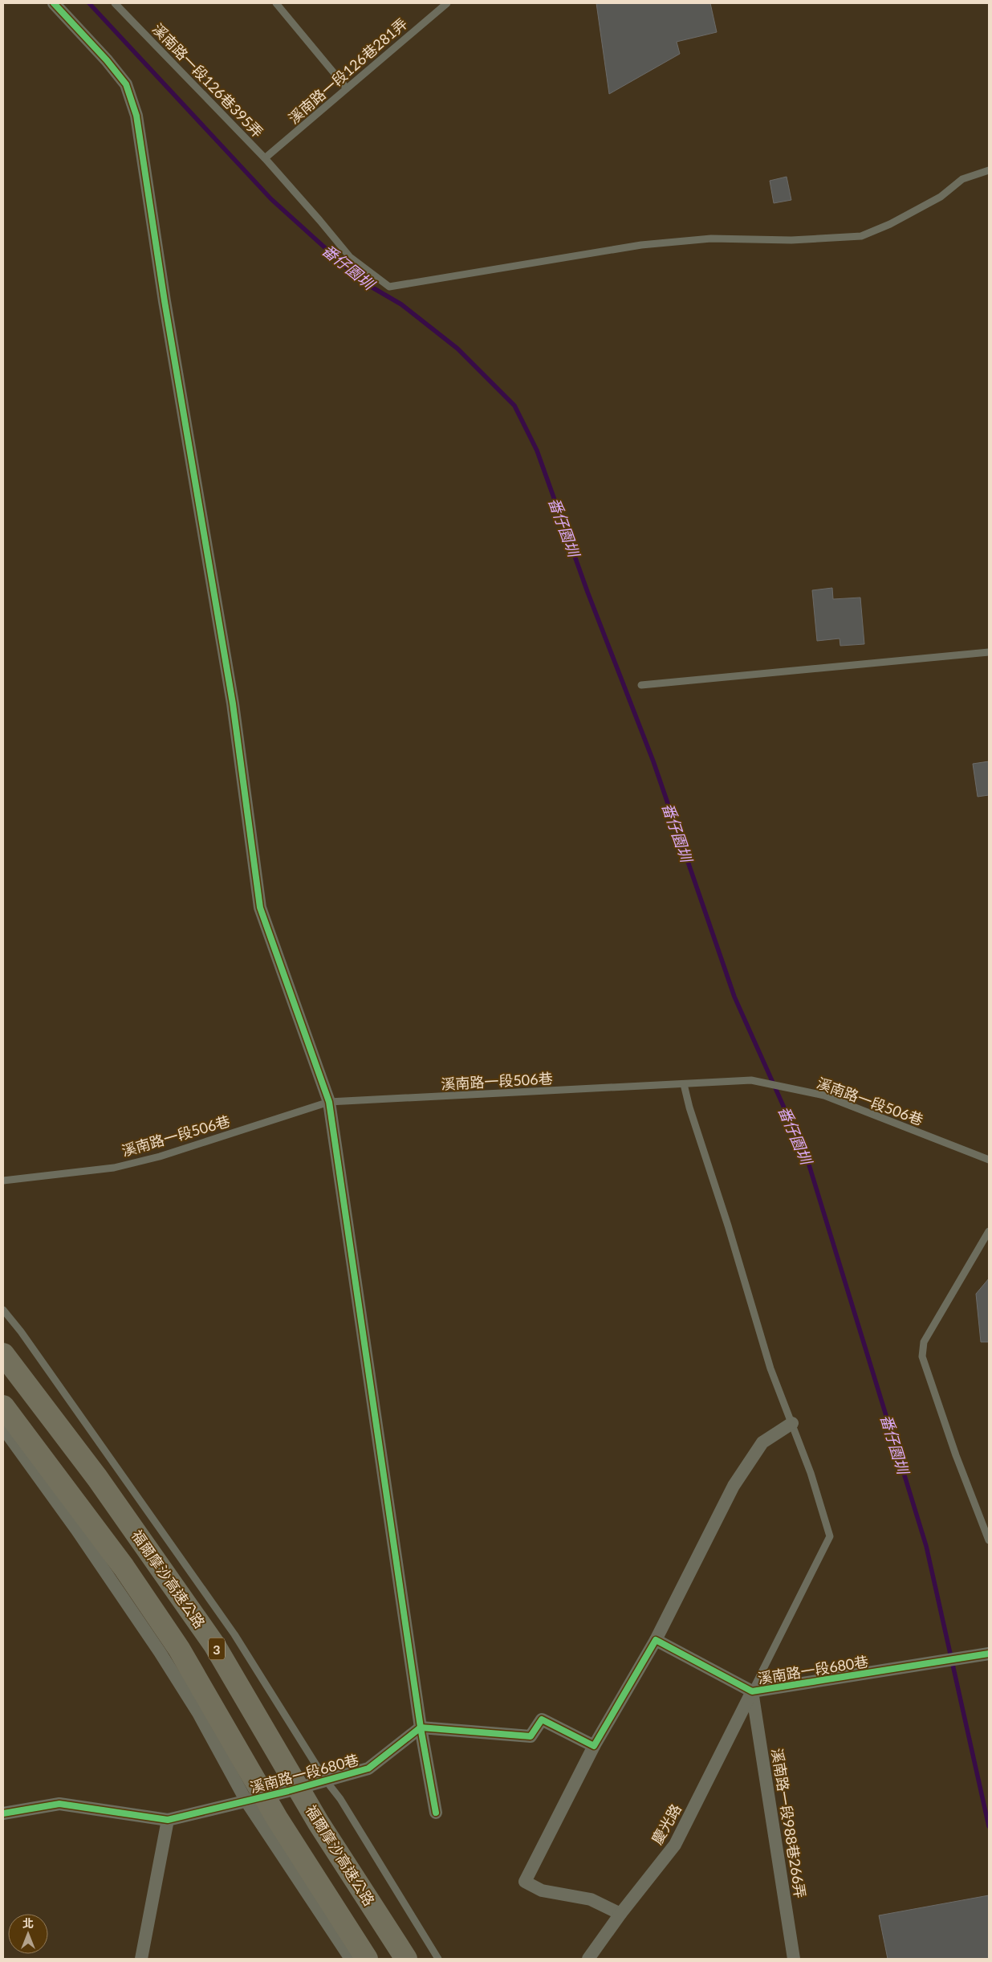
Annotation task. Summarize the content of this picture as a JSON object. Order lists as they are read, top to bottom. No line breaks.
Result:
{"streets":{"highway":["福爾摩沙高速公路","3"],"street":["溪南路一段680巷","溪南路一段988巷266弄","慶光路"],"lane":["溪南路一段126巷281弄","溪南路一段126巷395弄","溪南路一段506巷"]},"crossings":[["溪南路一段126巷281弄","溪南路一段126巷395弄"],["溪南路一段680巷","溪南路一段988巷266弄"],["溪南路一段680巷","慶光路"],["溪南路一段988巷266弄","慶光路"]],"water":["番仔園圳"],"north":"top"}
